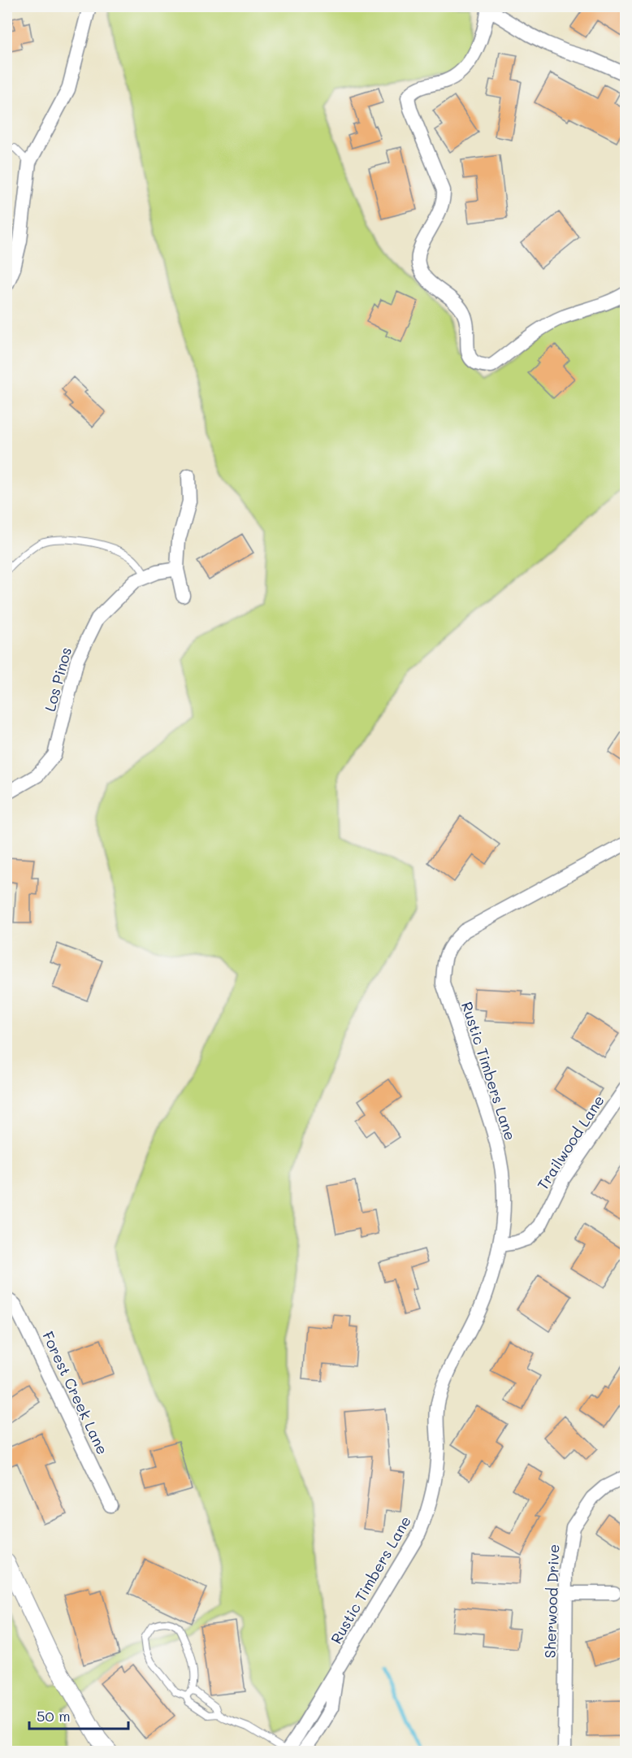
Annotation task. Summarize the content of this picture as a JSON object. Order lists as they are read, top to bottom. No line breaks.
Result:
{"streets":{"street":["Los Pinos","Rustic Timbers Lane","Trailwood Lane","Forest Creek Lane","Sherwood Drive"]},"crossings":[["Rustic Timbers Lane","Trailwood Lane"]],"scale_bar":"50 m"}
